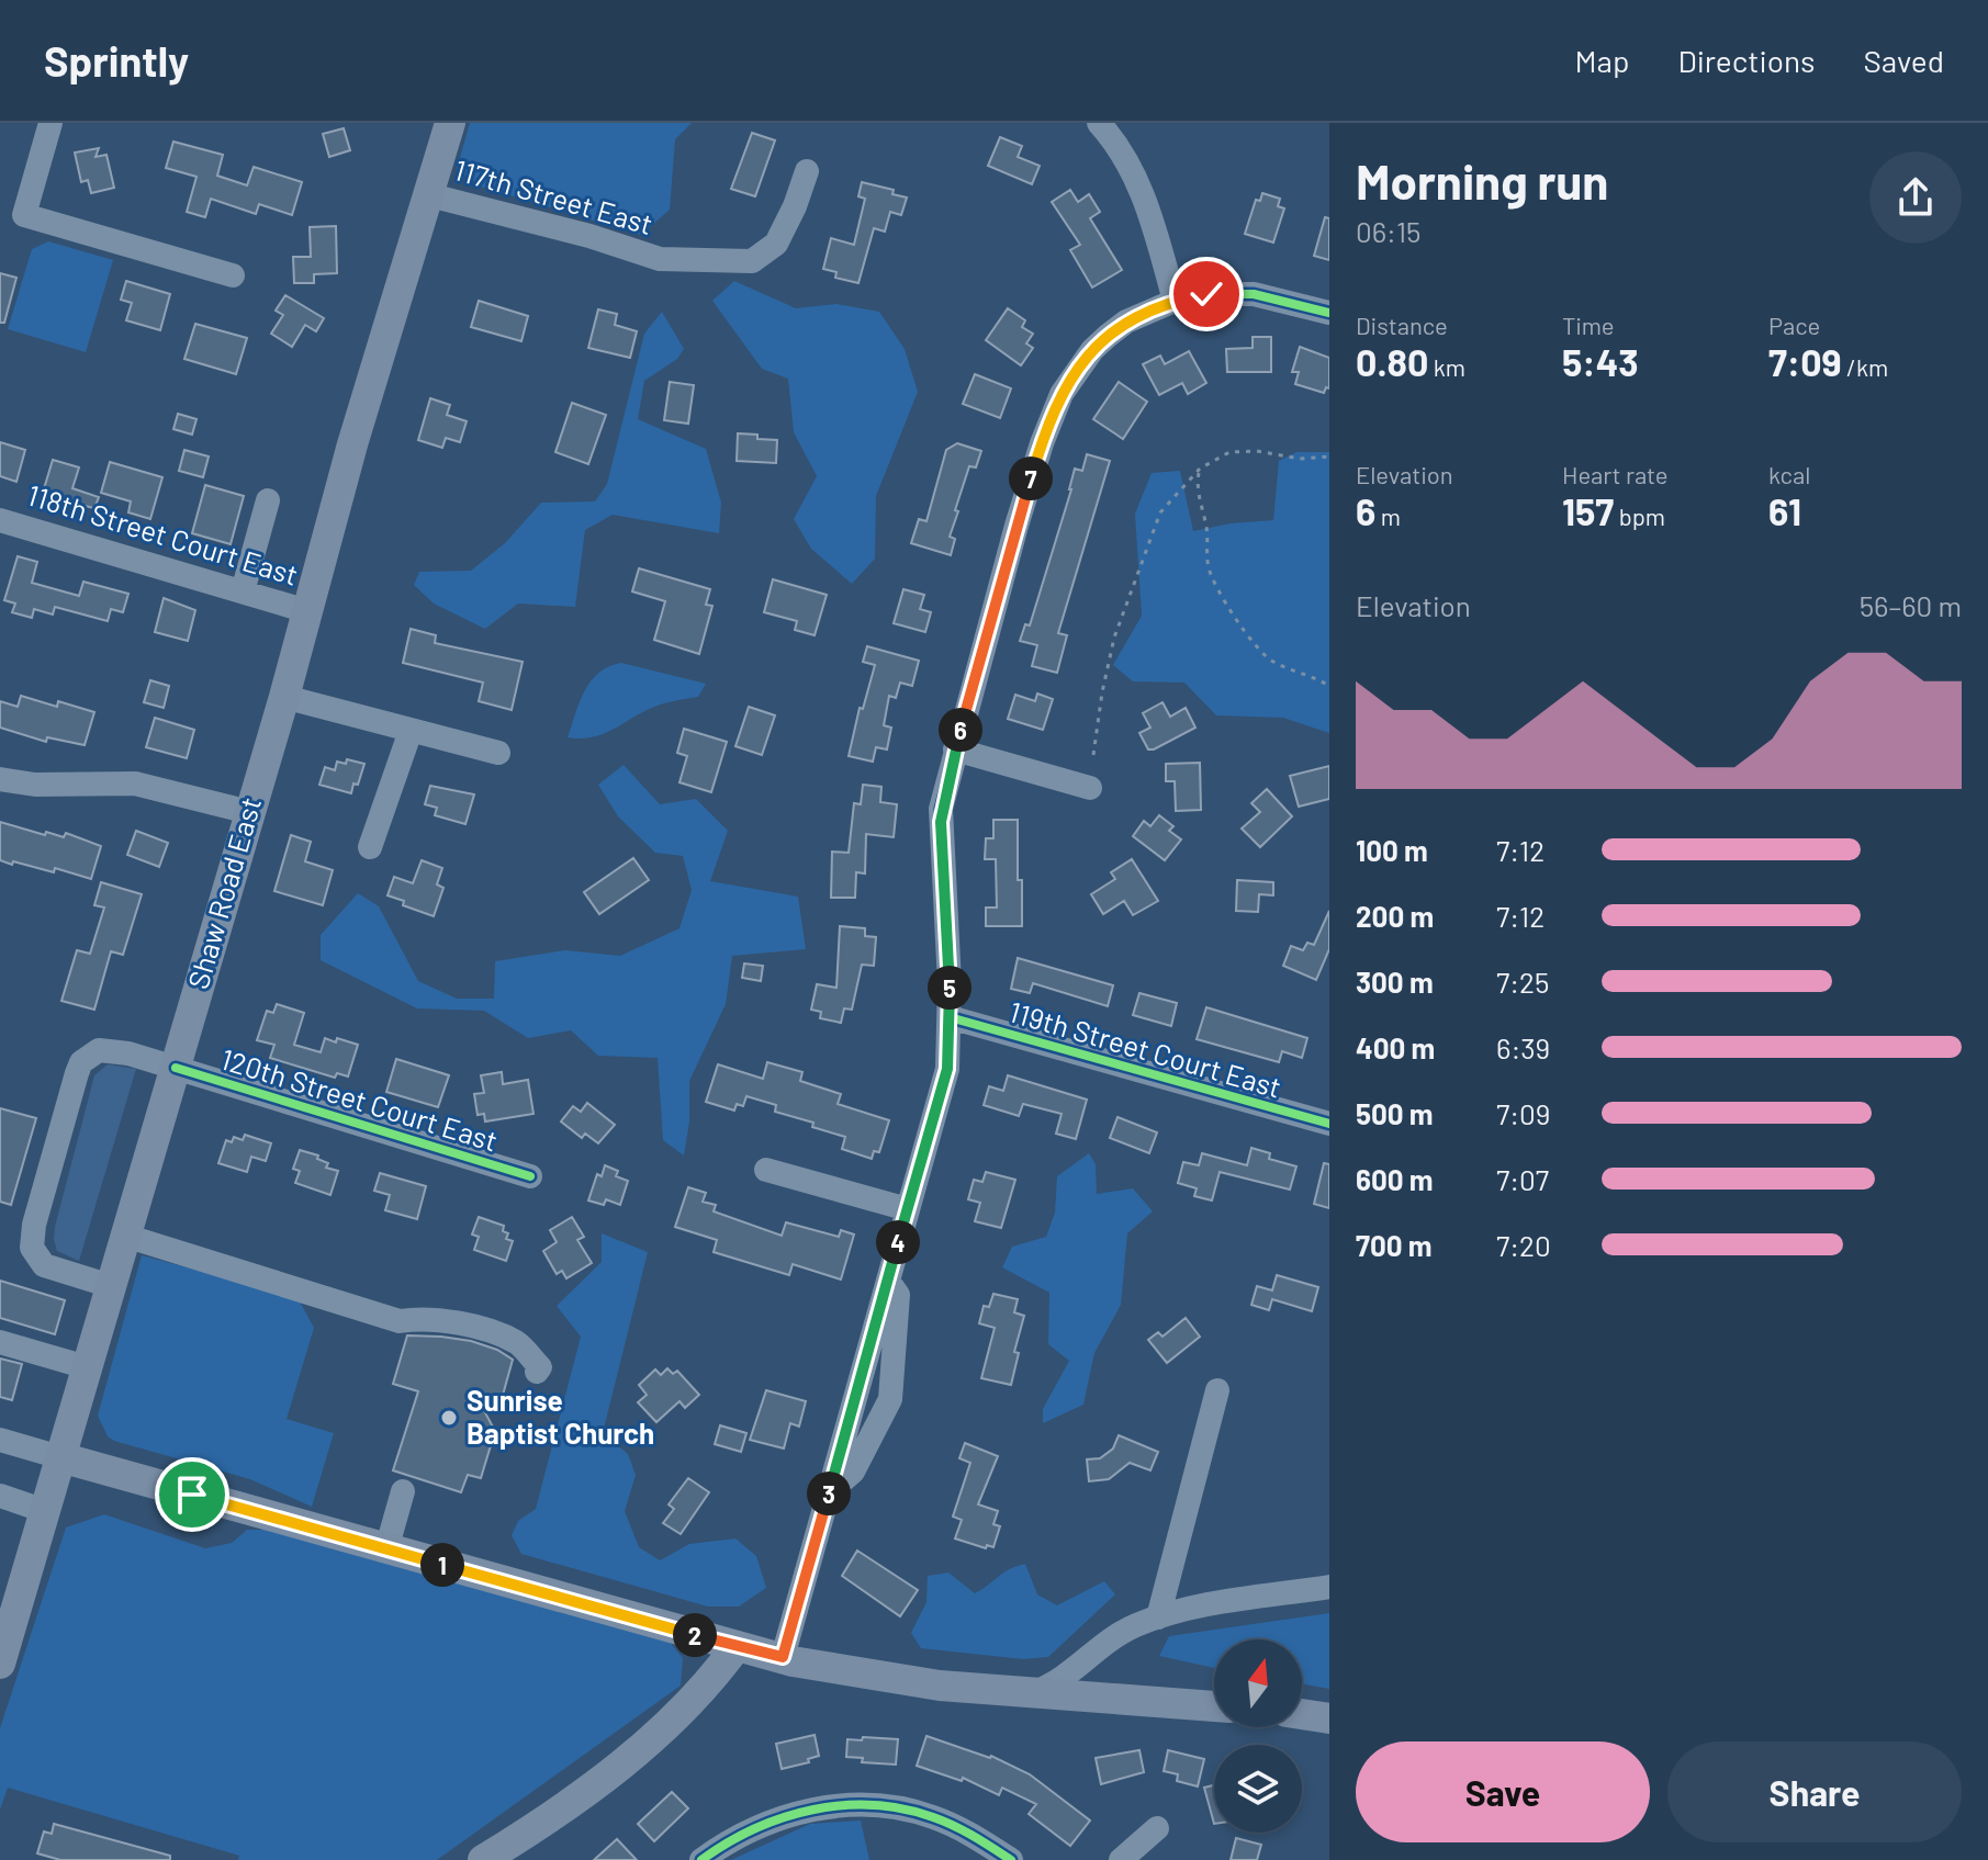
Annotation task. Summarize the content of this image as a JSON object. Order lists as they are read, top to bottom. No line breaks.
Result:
{"streets":{"main road":["Shaw Road East"],"street":["117th Street East","118th Street Court East","119th Street Court East","120th Street Court East"]},"crossings":[["117th Street East","Shaw Road East"],["118th Street Court East","Shaw Road East"],["Shaw Road East","120th Street Court East"]],"places":["Sunrise Baptist Church"],"north":"top","page":{"header":"Sprintly","nav":["Map","Directions","Saved"],"heading":["Morning run","06:15"],"stats":[["Distance","0.80 km"],["Time","5:43"],["Pace","7:09 /km"],["Elevation","6 m"],["Heart rate","157 bpm"],["kcal","61"]],"pins":["7","6","5","4","3","1","2"],"chart":["Elevation","56–60 m"],"list":[{"name":"100 m","note":"7:12"},{"name":"200 m","note":"7:12"},{"name":"300 m","note":"7:25"},{"name":"400 m","note":"6:39"},{"name":"500 m","note":"7:09"},{"name":"600 m","note":"7:07"},{"name":"700 m","note":"7:20"}],"buttons":["Save","Share"]}}
